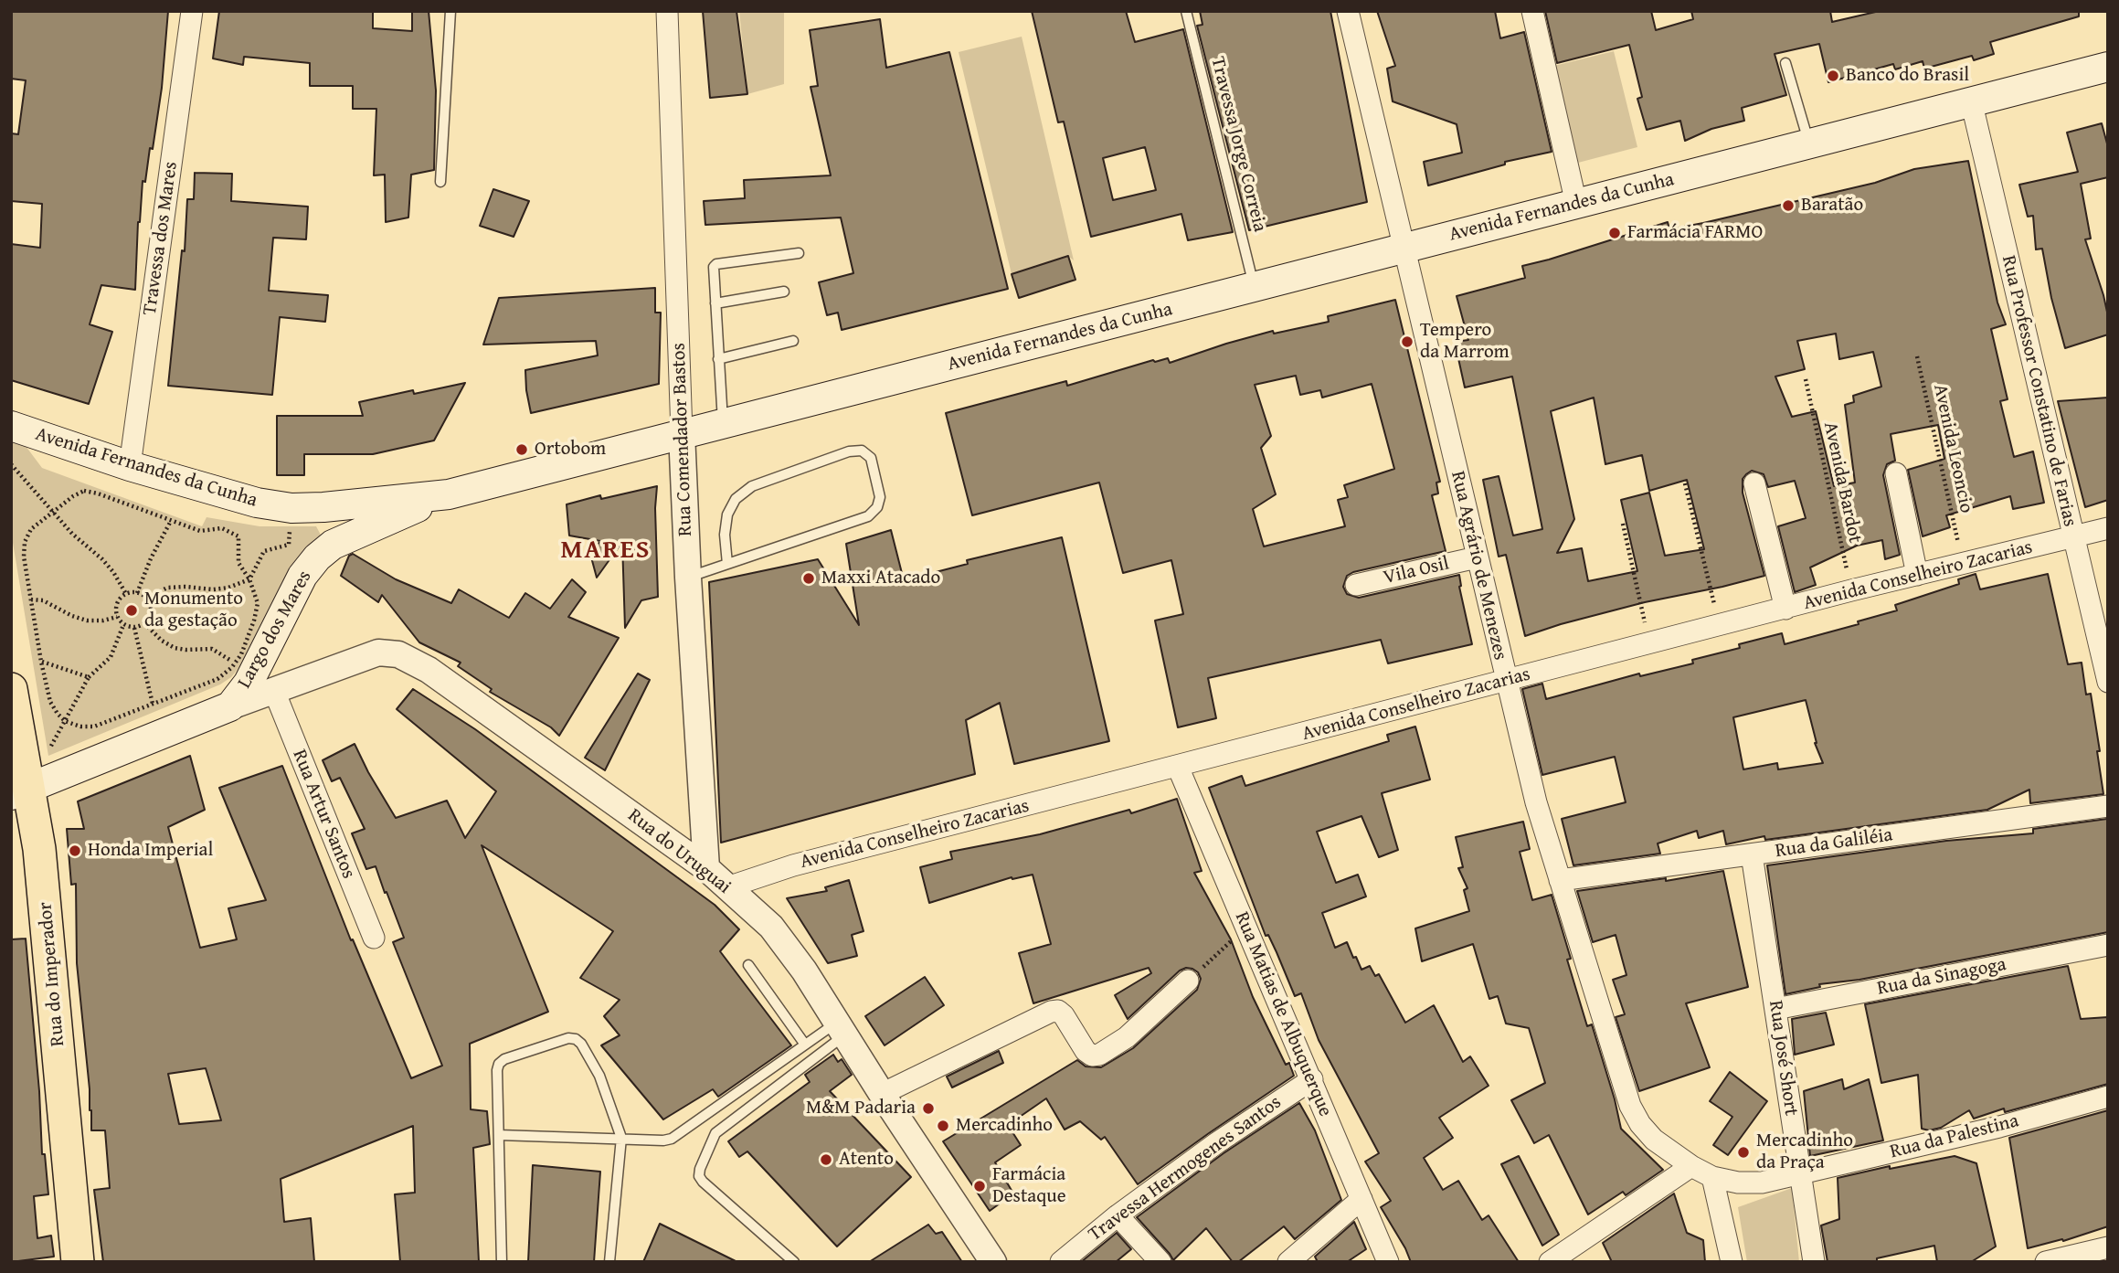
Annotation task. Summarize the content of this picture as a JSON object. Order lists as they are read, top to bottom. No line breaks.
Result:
{"streets":{"main road":["Avenida Fernandes da Cunha","Largo dos Mares","Rua do Imperador"],"street":["Travessa dos Mares","Rua Professor Constatino de Farias","Rua Comendador Bastos","Rua Agrário de Menezes","Vila Osil","Avenida Conselheiro Zacarias","Rua Artur Santos","Rua da Galiléia","Rua do Uruguai","Rua da Sinagoga","Rua Matias de Albuquerque","Rua José Short","Rua da Palestina","Travessa Hermogenes Santos"],"lane":["Travessa Jorge Correia"],"path":["Avenida Leoncio","Avenida Bardot"]},"crossings":[["Travessa Jorge Correia","Avenida Fernandes da Cunha"],["Avenida Fernandes da Cunha","Travessa dos Mares"],["Avenida Fernandes da Cunha","Rua Professor Constatino de Farias"],["Avenida Fernandes da Cunha","Rua Comendador Bastos"],["Avenida Fernandes da Cunha","Rua Agrário de Menezes"],["Avenida Fernandes da Cunha","Largo dos Mares"],["Rua Professor Constatino de Farias","Avenida Conselheiro Zacarias"],["Rua Comendador Bastos","Rua do Uruguai"],["Avenida Bardot","Avenida Conselheiro Zacarias"],["Rua Agrário de Menezes","Vila Osil"],["Rua Agrário de Menezes","Avenida Conselheiro Zacarias"],["Rua Agrário de Menezes","Rua da Galiléia"],["Rua Agrário de Menezes","Rua José Short"],["Rua Agrário de Menezes","Rua da Palestina"],["Avenida Conselheiro Zacarias","Rua do Uruguai"],["Avenida Conselheiro Zacarias","Rua Matias de Albuquerque"],["Largo dos Mares","Rua do Uruguai"],["Largo dos Mares","Rua do Imperador"],["Rua Artur Santos","Rua do Uruguai"],["Rua da Galiléia","Rua José Short"],["Rua da Sinagoga","Rua José Short"],["Rua Matias de Albuquerque","Travessa Hermogenes Santos"],["Rua José Short","Rua da Palestina"]],"districts":["MARES"],"places":["Banco do Brasil","Baratão","Farmácia FARMO","Tempero da Marrom","Ortobom","Maxxi Atacado","Monumento da gestação","Honda Imperial","M&M Padaria","Mercadinho","Mercadinho da Praça","Atento","Farmácia Destaque"]}
